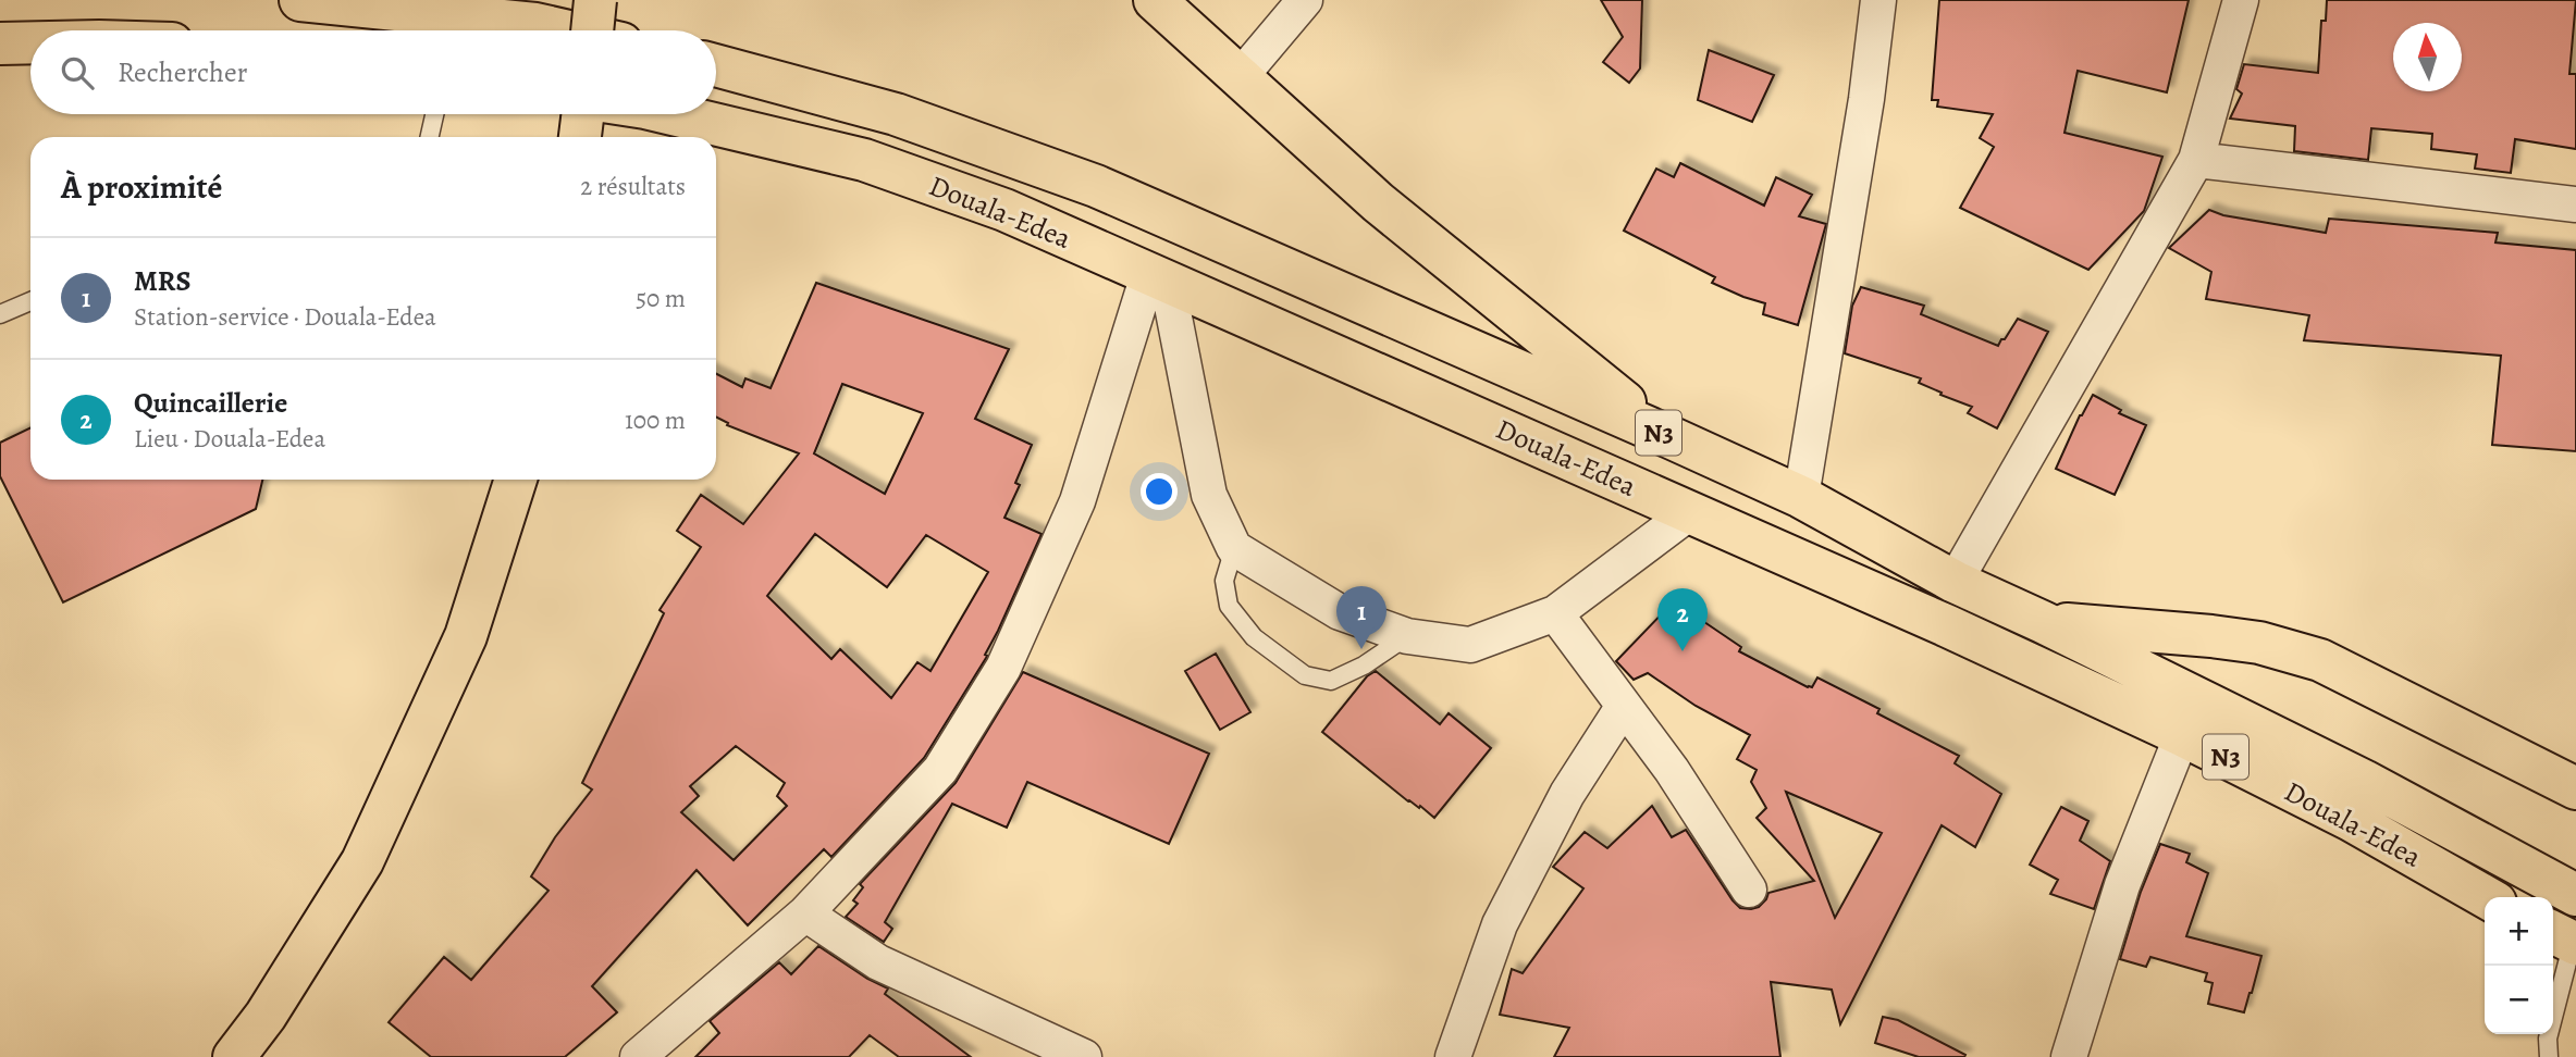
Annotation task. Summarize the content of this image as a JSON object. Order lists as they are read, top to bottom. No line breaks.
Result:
{"streets":{"highway":["Douala-Edea","N3"]},"north":"top","page":{"search":"Rechercher","heading":["À proximité","2 résultats"],"list":[{"mark":"1","name":"MRS","note":"Station-service · Douala-Edea","value":"50 m"},{"mark":"2","name":"Quincaillerie","note":"Lieu · Douala-Edea","value":"100 m"}],"pins":["1","2"],"map_buttons":["+","−"]}}
